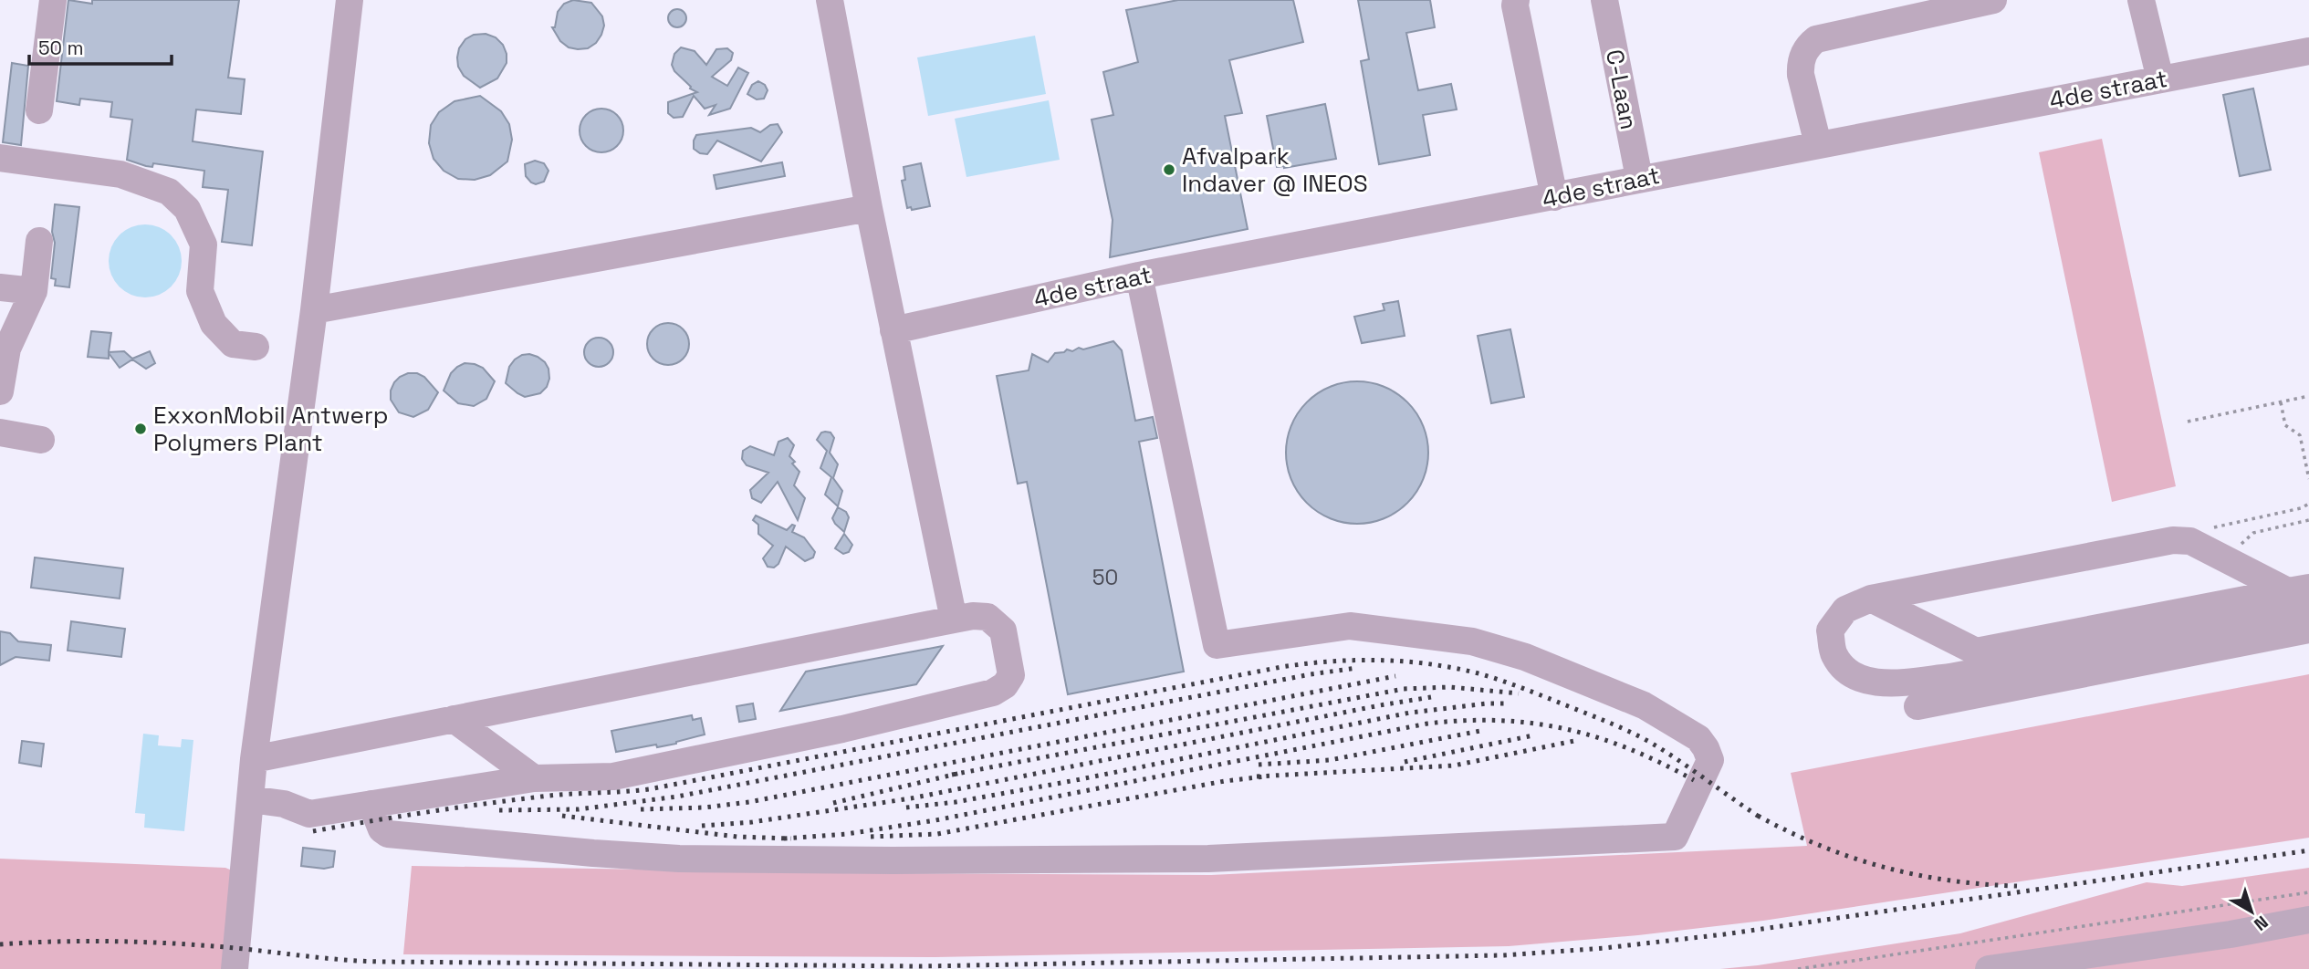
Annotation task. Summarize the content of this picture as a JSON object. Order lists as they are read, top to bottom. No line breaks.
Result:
{"streets":{"street":["C-Laan","4de straat"]},"crossings":[["C-Laan","4de straat"]],"places":["Afvalpark Indaver @ INEOS","ExxonMobil Antwerp Polymers Plant"],"house_numbers":["50"],"scale_bar":"50 m","north":"bottom right"}
